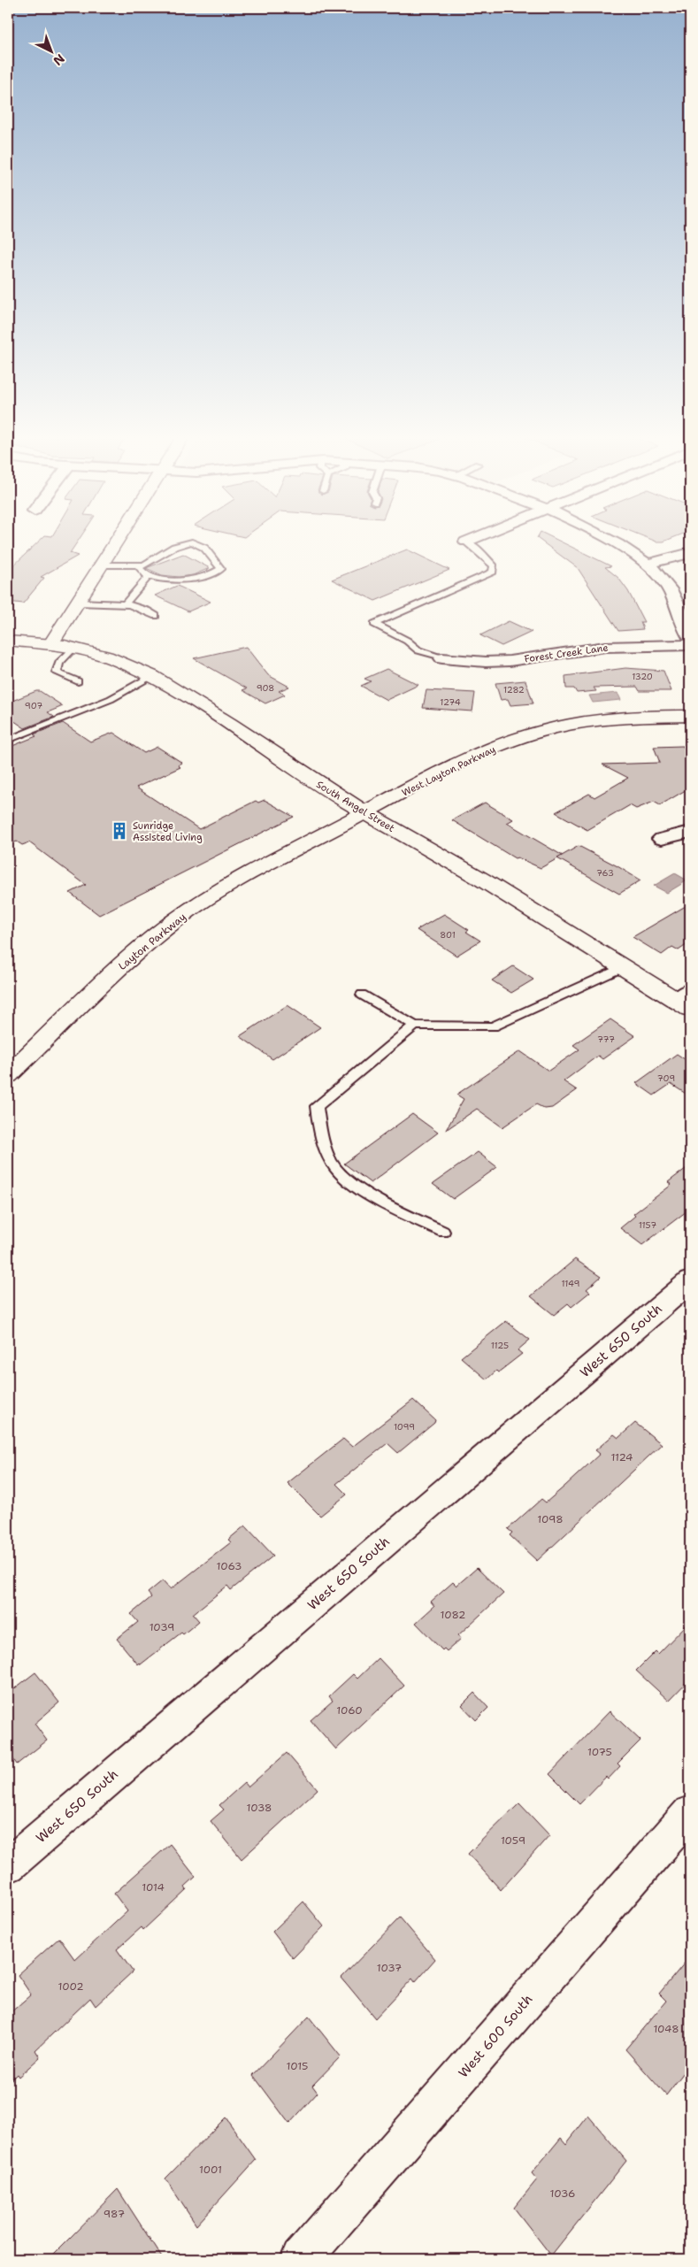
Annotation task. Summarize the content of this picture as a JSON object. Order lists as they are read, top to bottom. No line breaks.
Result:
{"streets":{"main road":["West Layton Parkway","South Angel Street","Layton Parkway"],"street":["Forest Creek Lane","West 650 South","West 600 South"]},"crossings":[["West Layton Parkway","South Angel Street"],["West Layton Parkway","Layton Parkway"],["South Angel Street","Layton Parkway"]],"places":{"building":["Sunridge Assisted Living"]},"house_numbers":["1320","908","1282","1274","907","763","801","777","709","1157","1149","1125","1099","1124","1098","1063","1082","1039","1060","1075","1038","1059","1014","1037","1002","1048","1015","1001","1036","987"],"north":"bottom right"}
